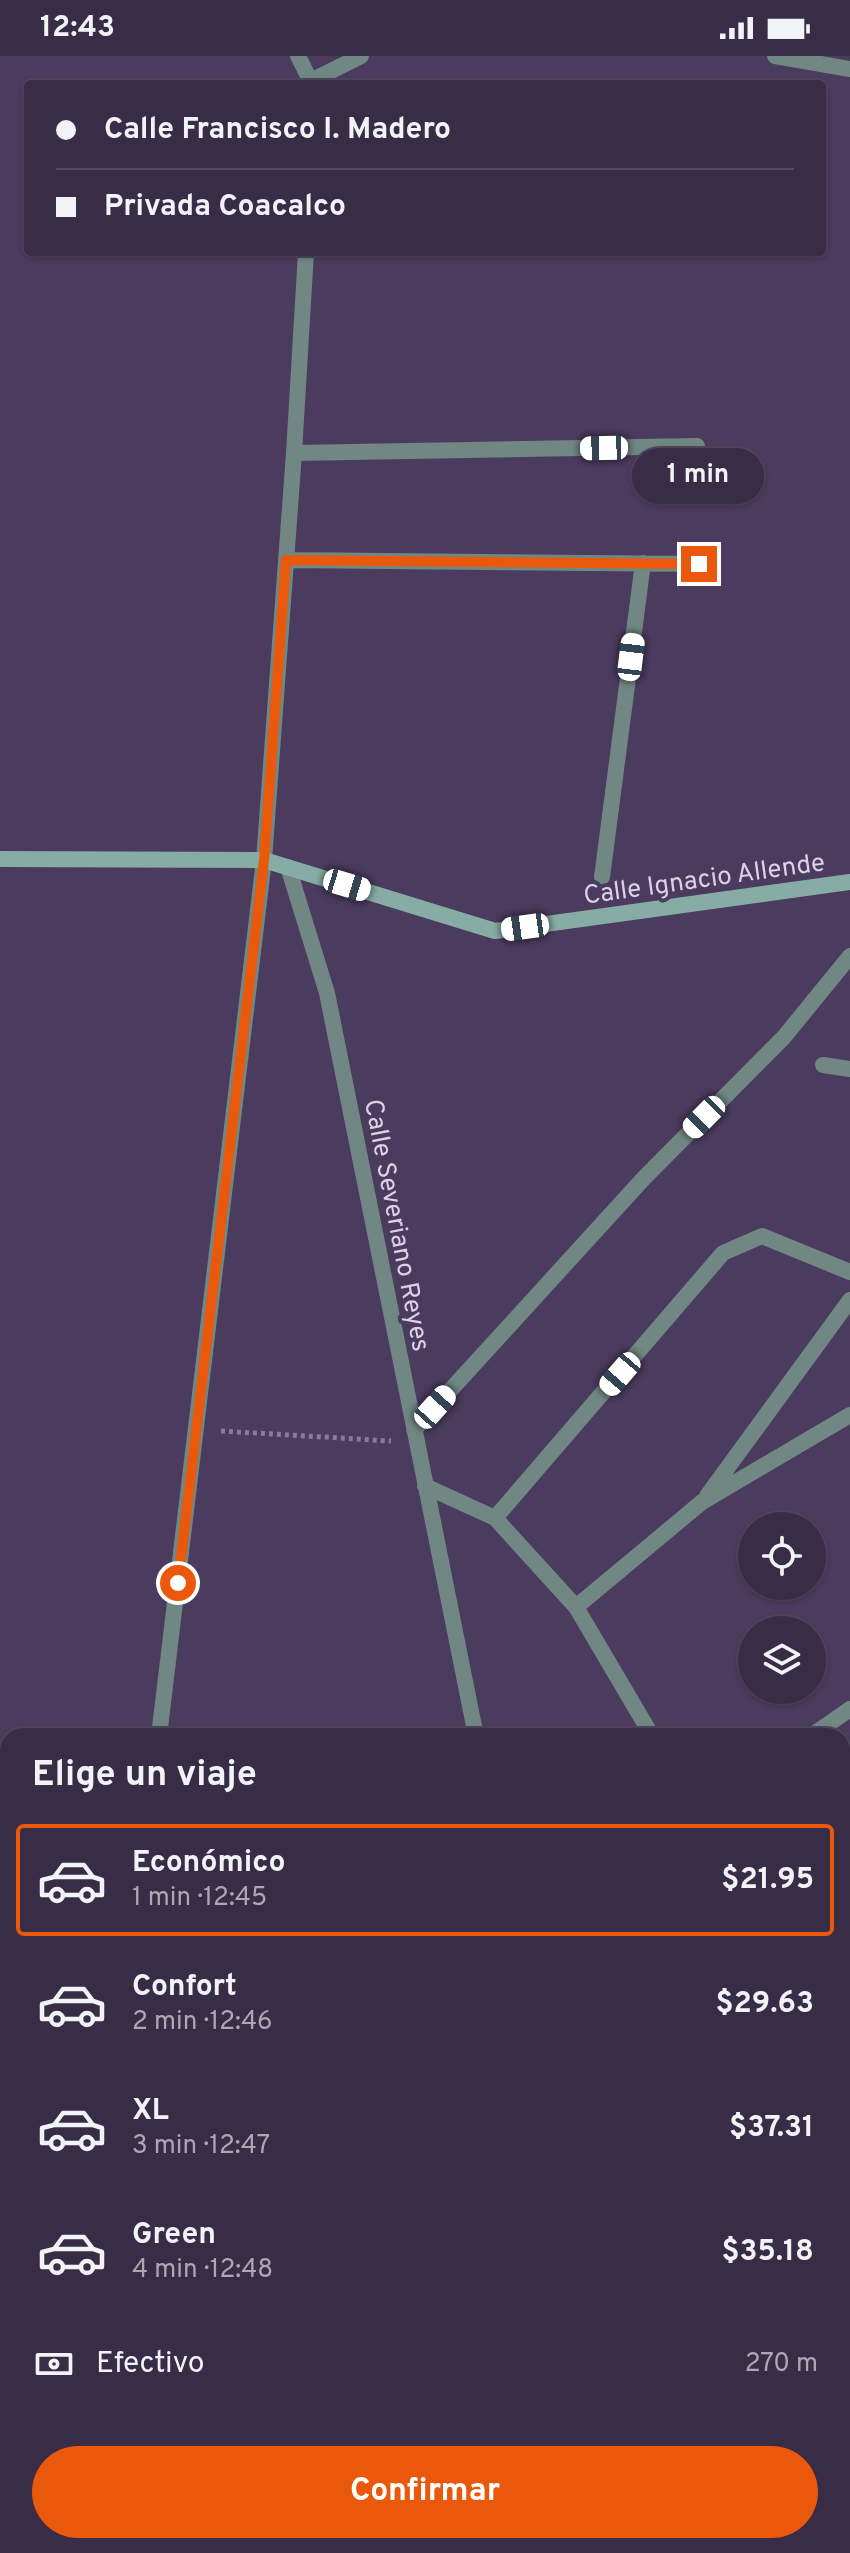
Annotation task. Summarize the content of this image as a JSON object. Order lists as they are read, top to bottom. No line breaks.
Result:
{"streets":{"main road":["Calle Ignacio Allende"],"street":["Calle Severiano Reyes"]},"crossings":[["Calle Ignacio Allende","Calle Severiano Reyes"]],"page":{"status":"12:43","banner":["Calle Francisco I. Madero","Privada Coacalco"],"bubble":"1 min","heading":"Elige un viaje","list":[{"name":"Económico","note":"1 min · 12:45","value":"$21.95"},{"name":"Confort","note":"2 min · 12:46","value":"$29.63"},{"name":"XL","note":"3 min · 12:47","value":"$37.31"},{"name":"Green","note":"4 min · 12:48","value":"$35.18"}],"pay":["Efectivo","270 m"],"buttons":"Confirmar"}}
